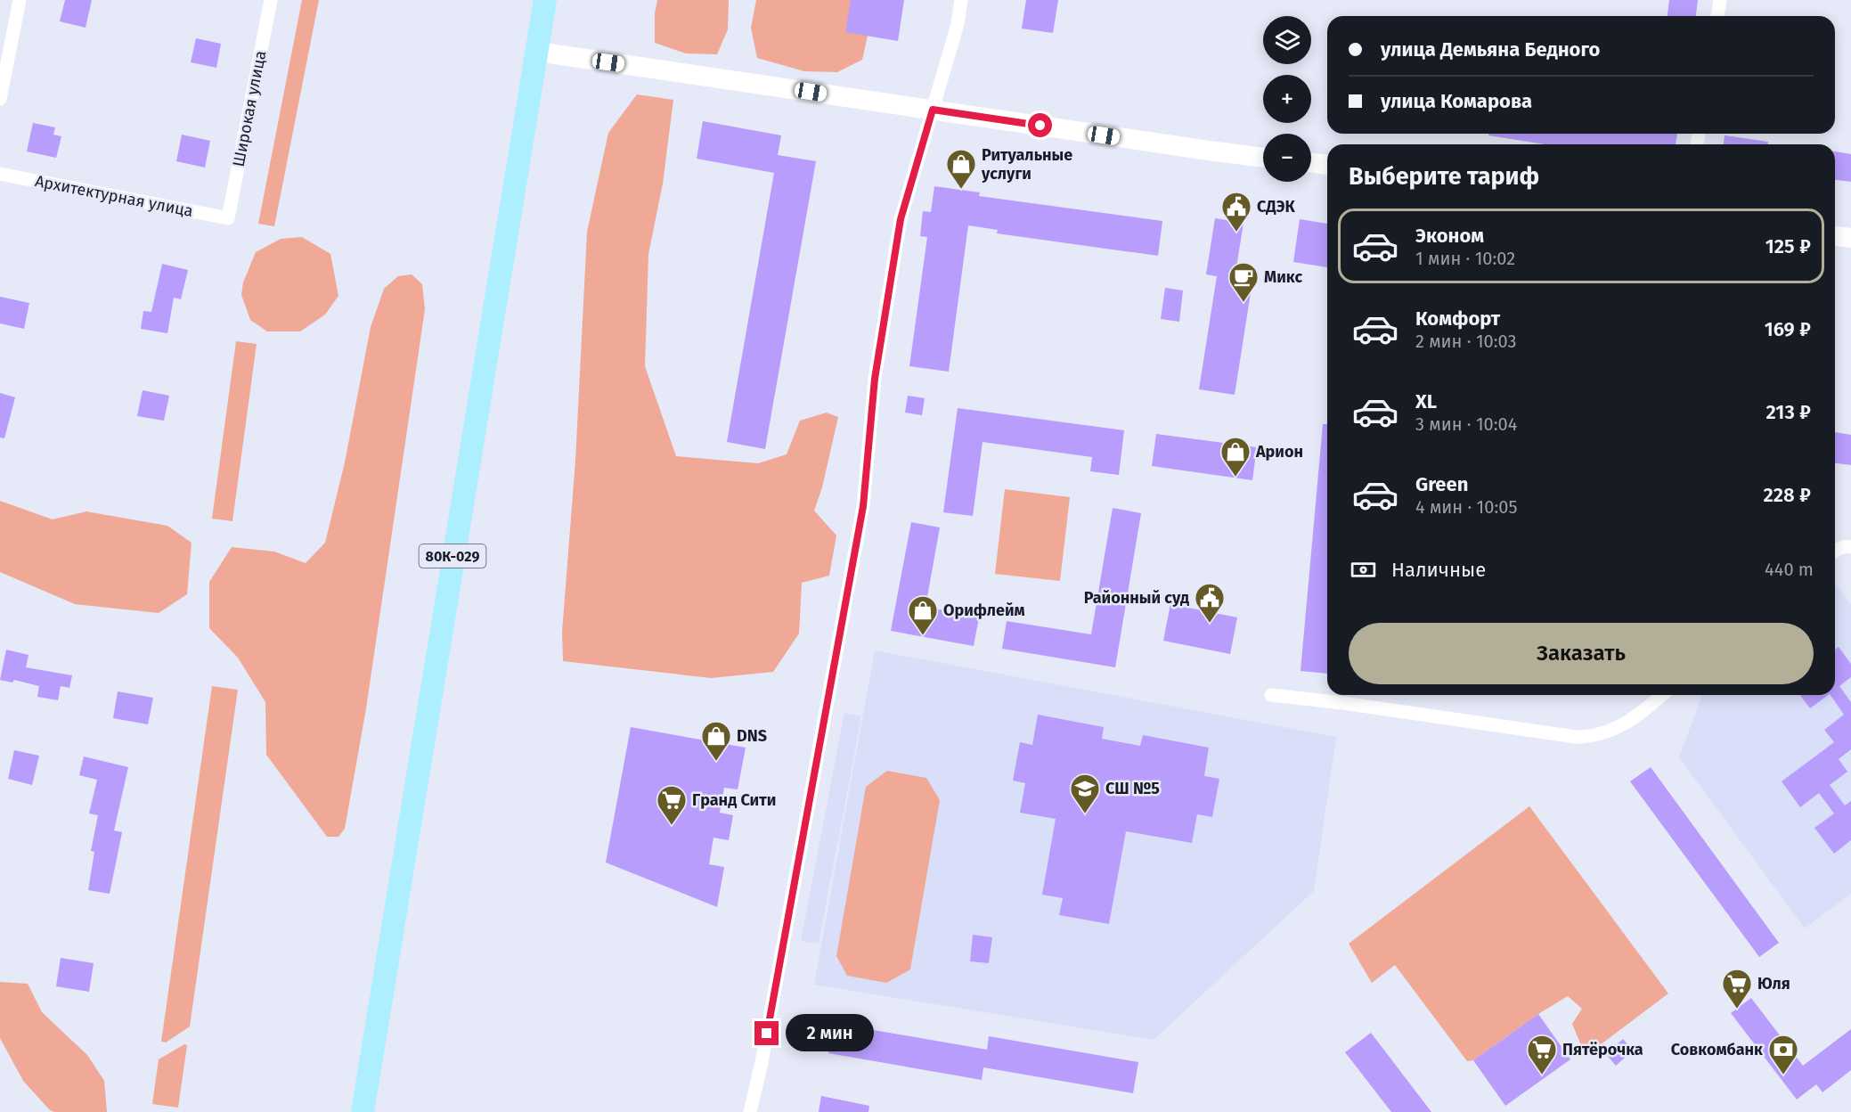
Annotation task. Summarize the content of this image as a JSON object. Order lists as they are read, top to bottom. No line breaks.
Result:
{"streets":{"main road":["80К-029"],"street":["Широкая улица","Архитектурная улица"]},"crossings":[["Широкая улица","Архитектурная улица"]],"places":{"shop":["Ритуальные услуги","Арион","Орифлейм","DNS"],"public building":["СДЭК","Районный суд"],"cafe":["Микс"],"school or university":["СШ №5"],"supermarket":["Гранд Сити","Юля","Пятёрочка"],"bank":["Совкомбанк"]},"page":{"map_buttons":["+","−"],"banner":["улица Демьяна Бедного","улица Комарова"],"heading":"Выберите тариф","list":[{"name":"Эконом","note":"1 мин · 10:02","value":"125 ₽"},{"name":"Комфорт","note":"2 мин · 10:03","value":"169 ₽"},{"name":"XL","note":"3 мин · 10:04","value":"213 ₽"},{"name":"Green","note":"4 мин · 10:05","value":"228 ₽"}],"pay":["Наличные","440 m"],"buttons":"Заказать","bubble":"2 мин"}}
